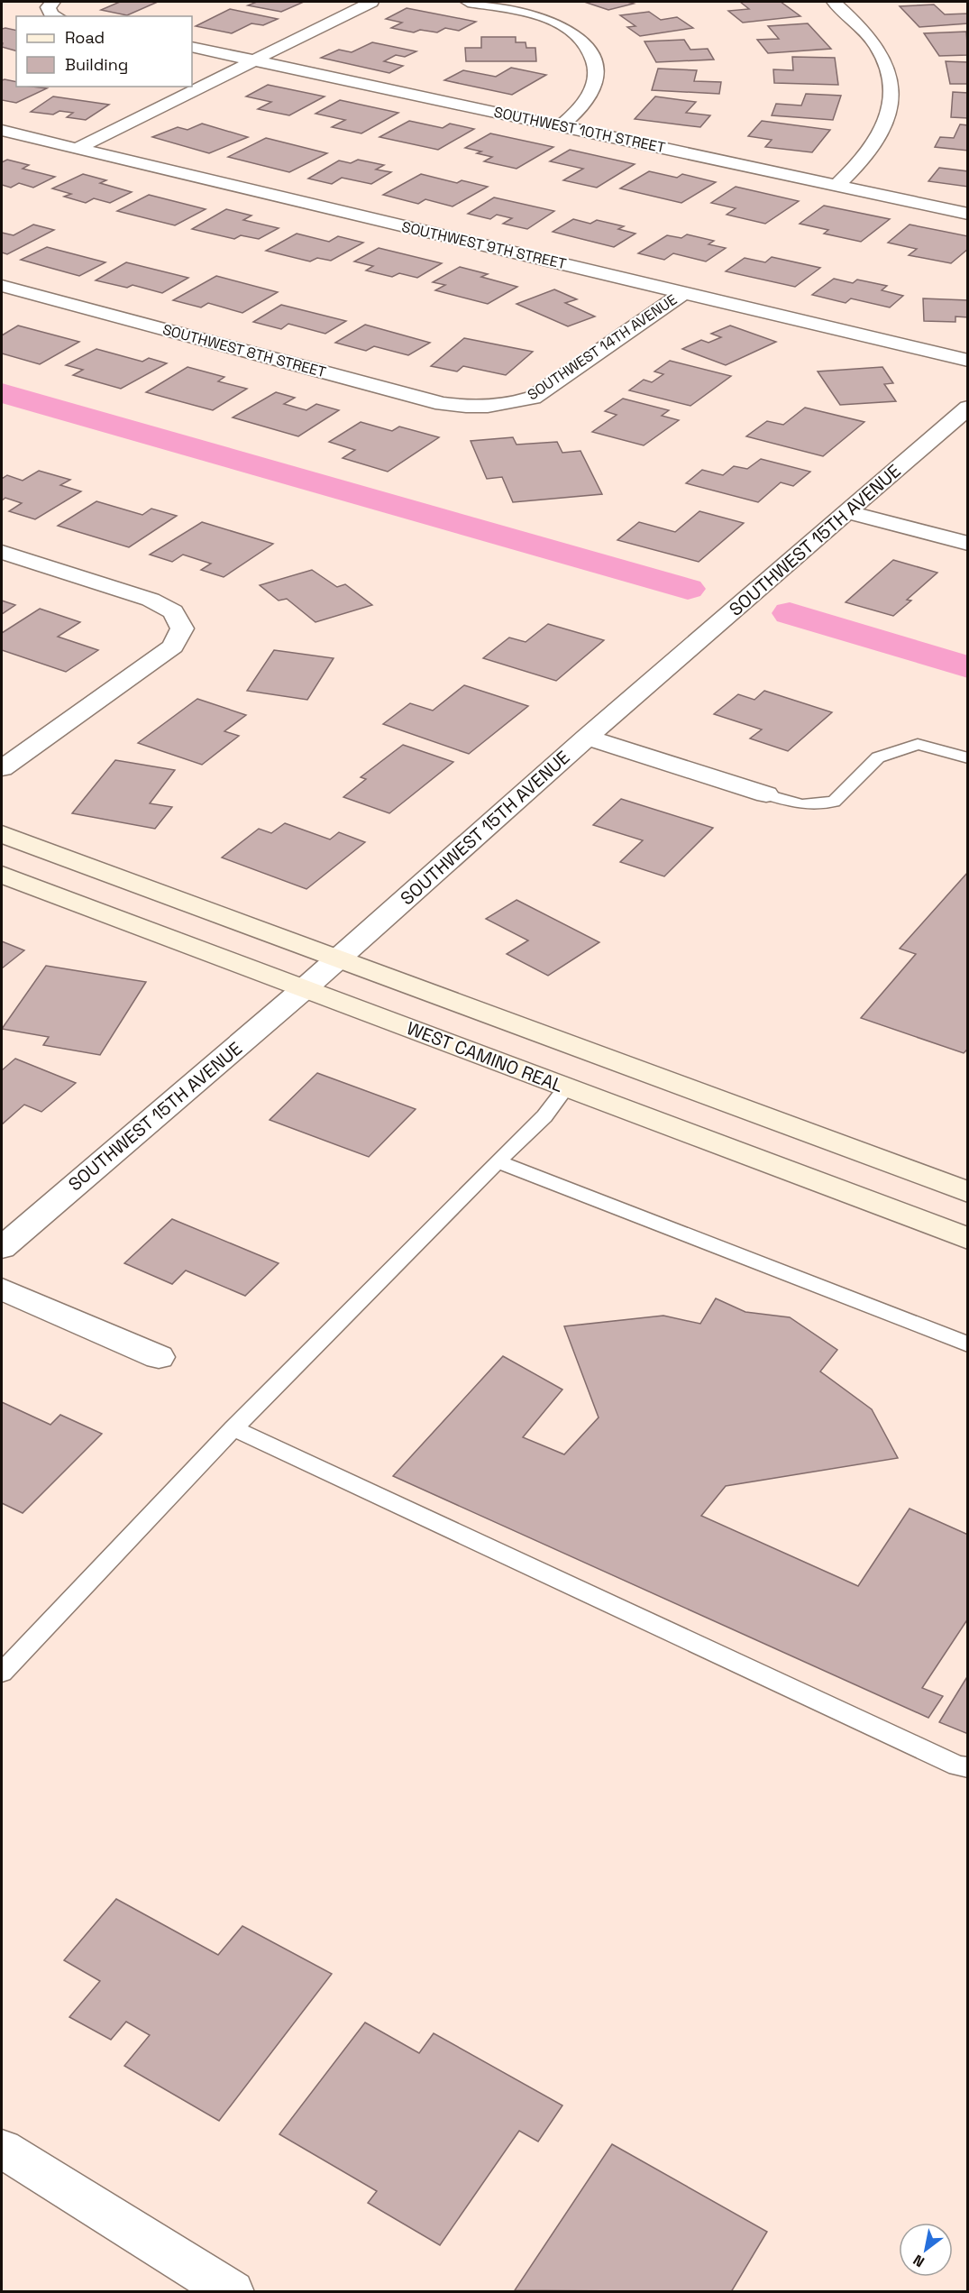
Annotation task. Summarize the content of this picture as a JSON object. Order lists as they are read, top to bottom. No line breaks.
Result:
{"streets":{"street":["SOUTHWEST 10TH STREET","SOUTHWEST 9TH STREET","SOUTHWEST 14TH AVENUE","SOUTHWEST 8TH STREET","SOUTHWEST 15TH AVENUE","WEST CAMINO REAL"]},"crossings":[["SOUTHWEST 9TH STREET","SOUTHWEST 14TH AVENUE"],["SOUTHWEST 14TH AVENUE","SOUTHWEST 8TH STREET"],["SOUTHWEST 15TH AVENUE","WEST CAMINO REAL"]],"legend":["Road","Building"],"north":"bottom left"}
